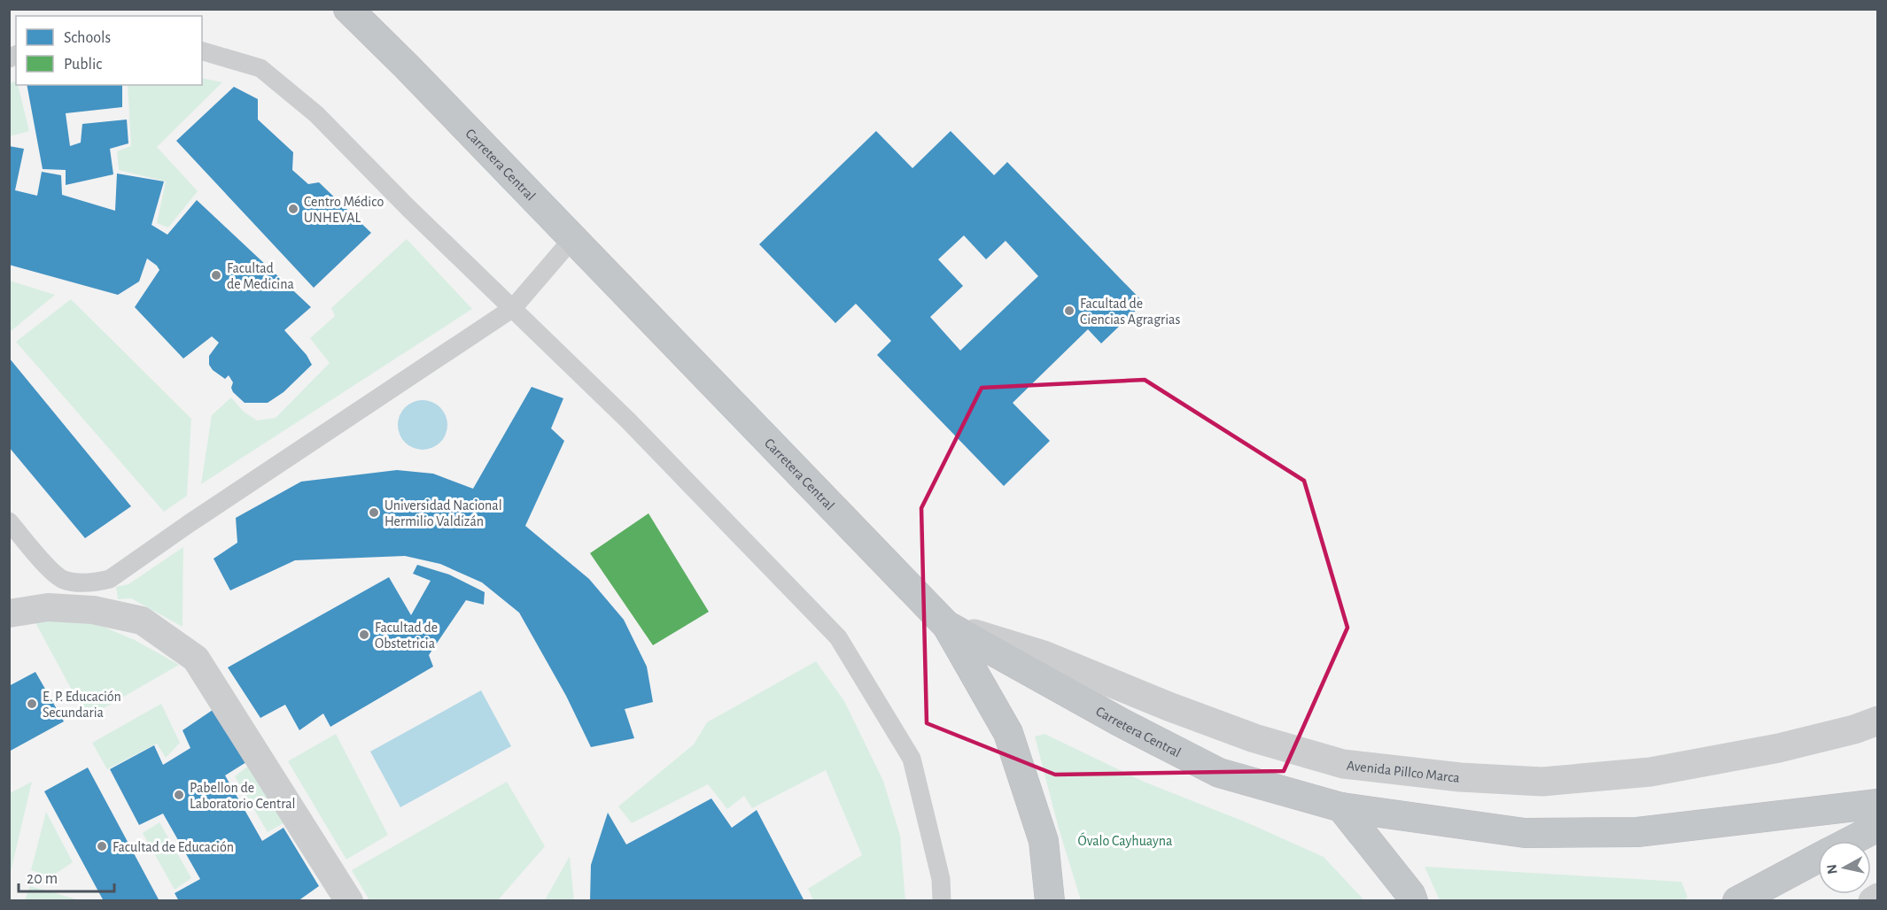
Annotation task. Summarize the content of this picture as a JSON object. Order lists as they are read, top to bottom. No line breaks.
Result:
{"streets":{"highway":["Carretera Central"],"street":["Avenida Pillco Marca"]},"crossings":[["Carretera Central","Avenida Pillco Marca"]],"parks":["Óvalo Cayhuayna"],"places":["Centro Médico UNHEVAL","Facultad de Medicina","Facultad de Ciencias Agragrias","Universidad Nacional Hermilio Valdizán","Facultad de Obstetricia","E. P. Educación Secundaria","Pabellon de Laboratorio Central","Facultad de Educación"],"legend":["Schools","Public"],"scale_bar":"20 m","north":"left"}
